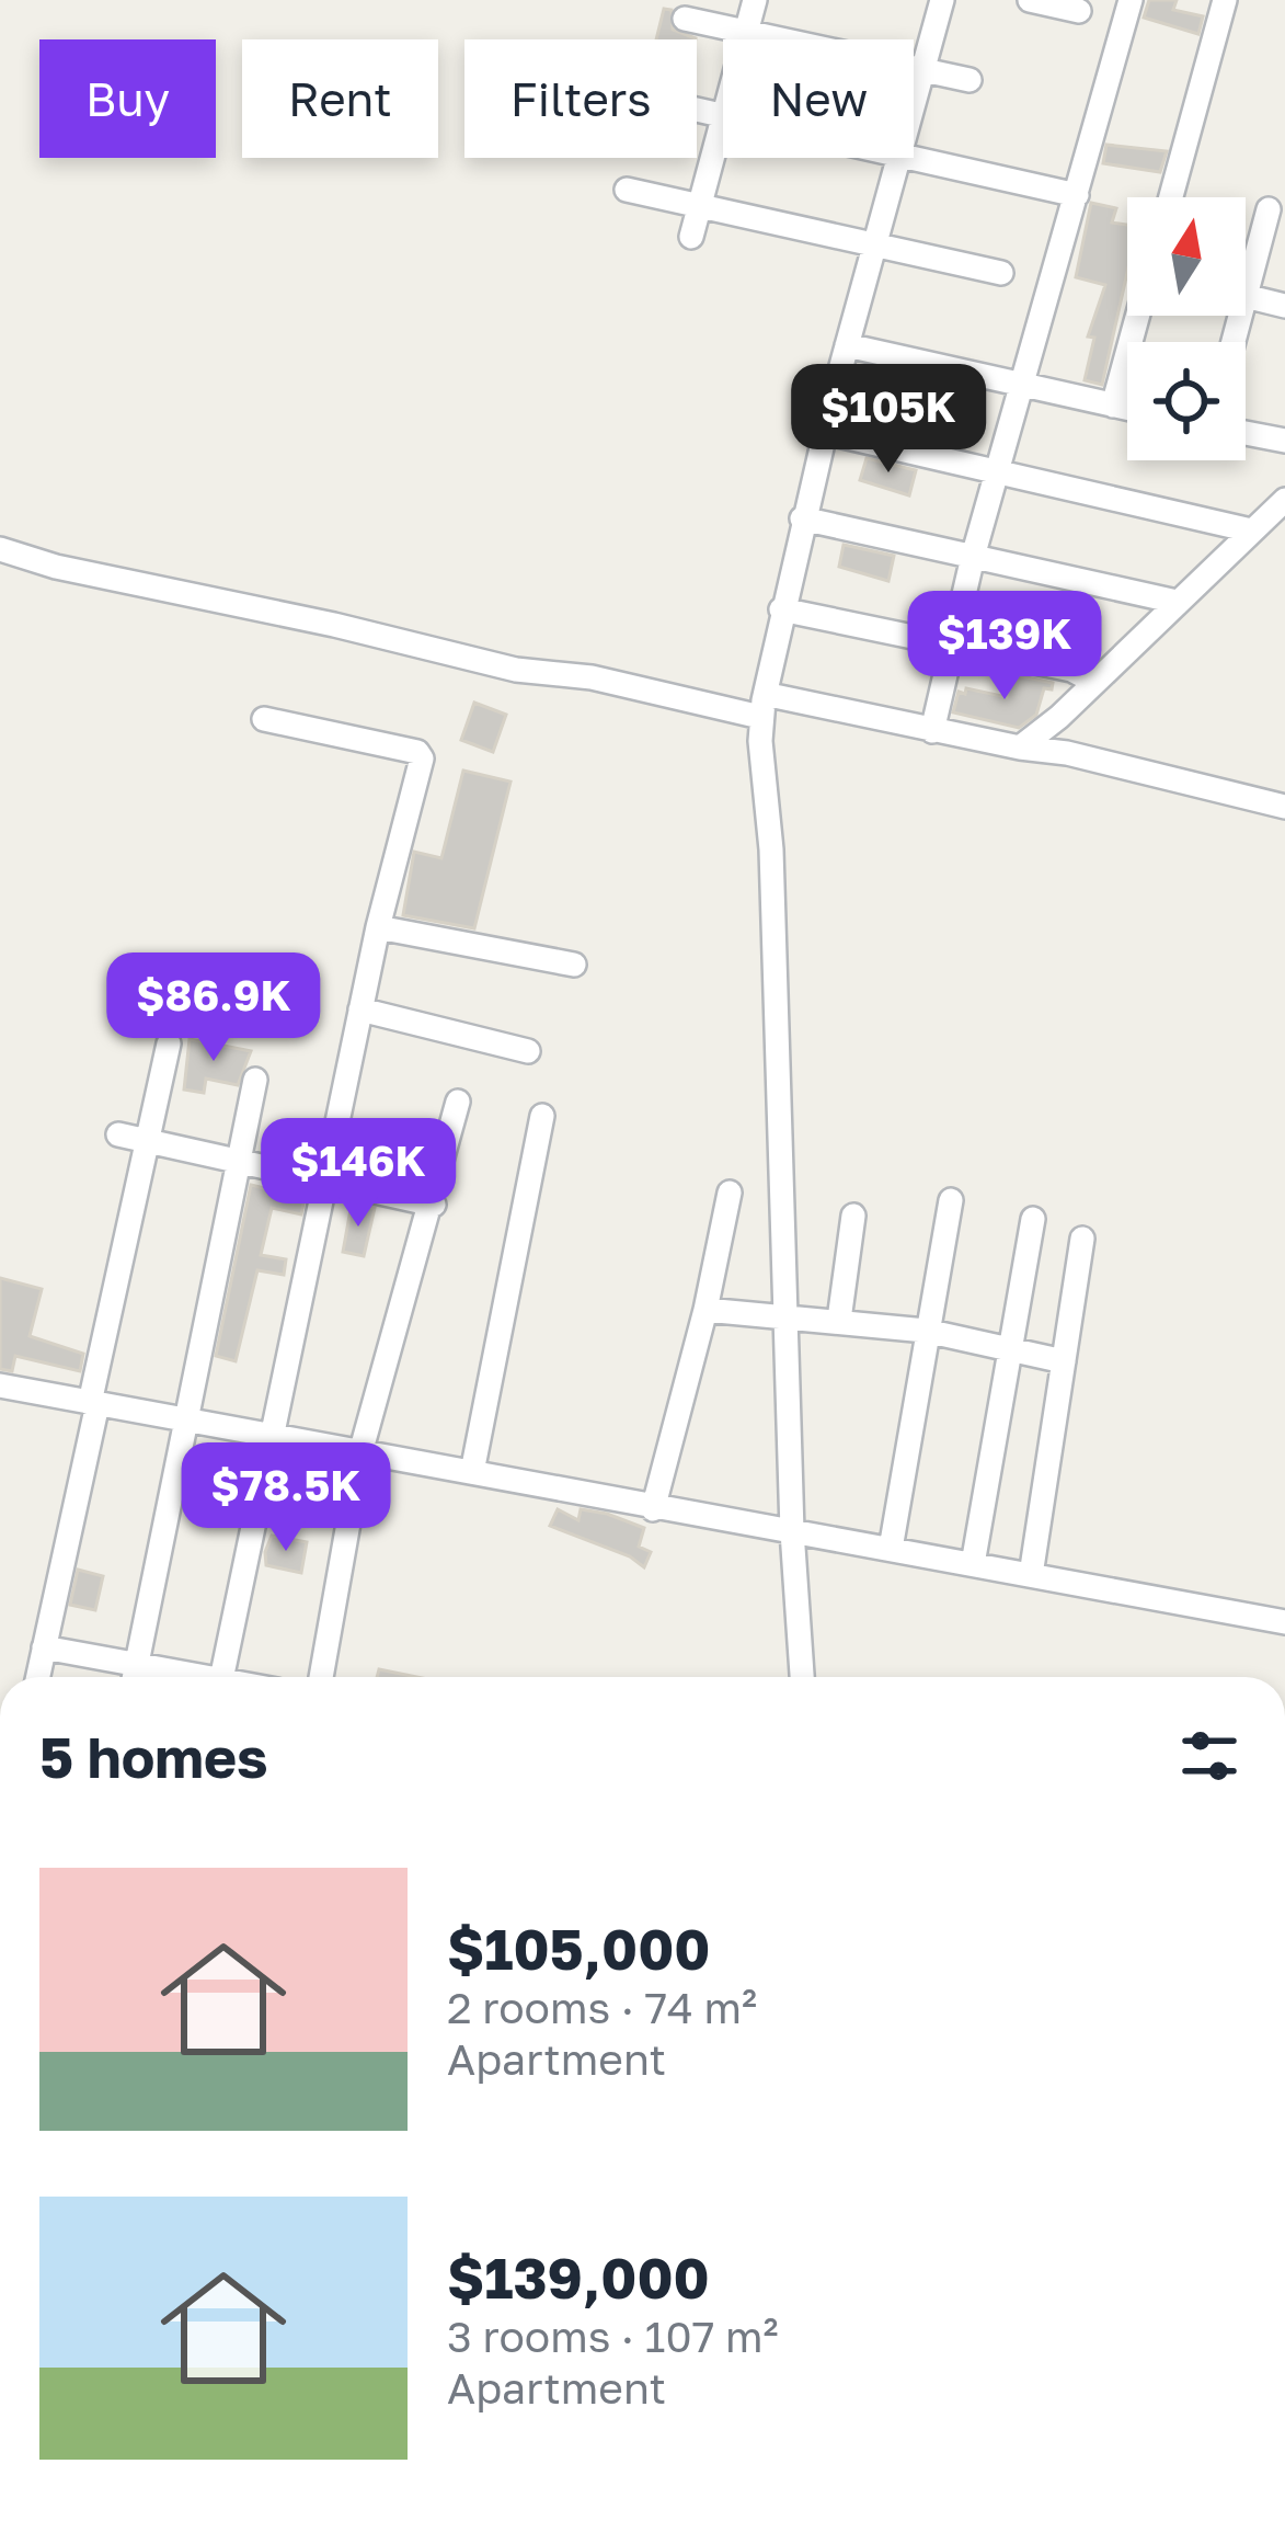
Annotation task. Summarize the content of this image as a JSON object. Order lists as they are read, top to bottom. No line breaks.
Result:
{"north":"top","page":{"chip":["Buy","Rent","Filters","New"],"price":["$105K","$139K","$86.9K","$146K","$78.5K"],"heading":"5 homes","list":[{"name":"$105,000","note":"2 rooms · 74 m² · Apartment"},{"name":"$139,000","note":"3 rooms · 107 m² · Apartment"}]}}
